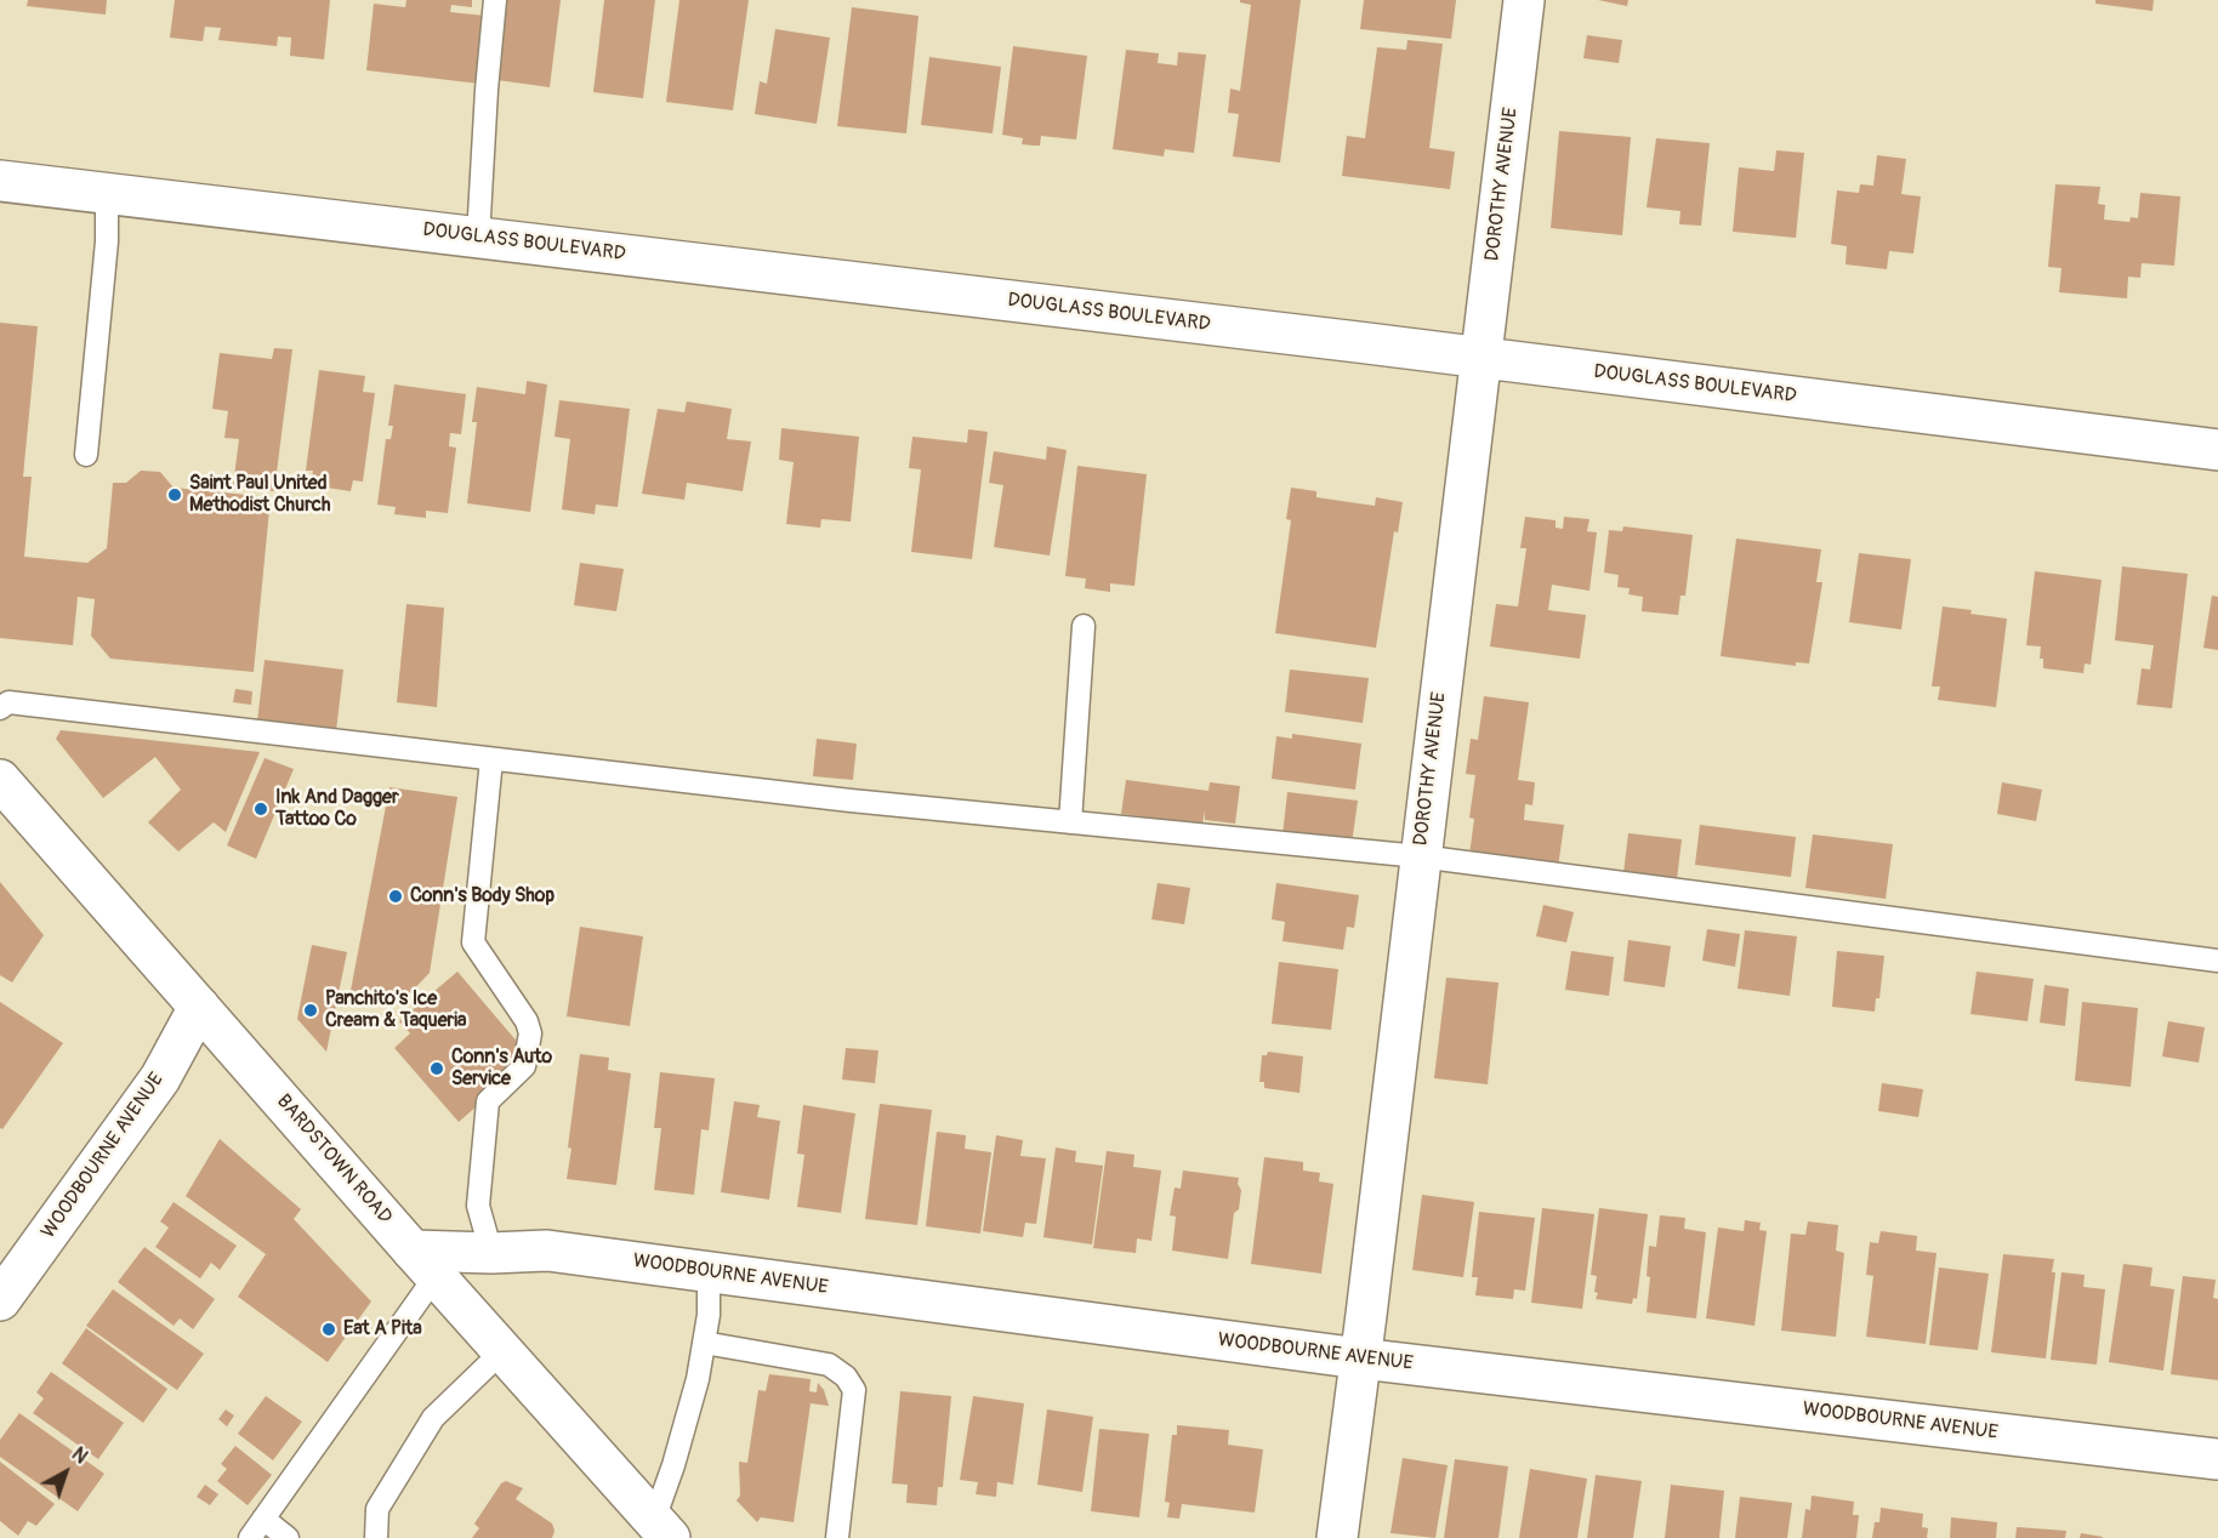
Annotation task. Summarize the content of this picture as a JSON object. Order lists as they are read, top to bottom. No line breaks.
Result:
{"streets":{"street":["DOROTHY AVENUE","DOUGLASS BOULEVARD","WOODBOURNE AVENUE","BARDSTOWN ROAD"]},"crossings":[["DOROTHY AVENUE","DOUGLASS BOULEVARD"],["DOROTHY AVENUE","WOODBOURNE AVENUE"],["WOODBOURNE AVENUE","BARDSTOWN ROAD"]],"places":["Saint Paul United Methodist Church","Ink And Dagger Tattoo Co","Conn's Body Shop","Panchito's Ice Cream & Taqueria","Conn's Auto Service","Eat A Pita"],"north":"top right"}
